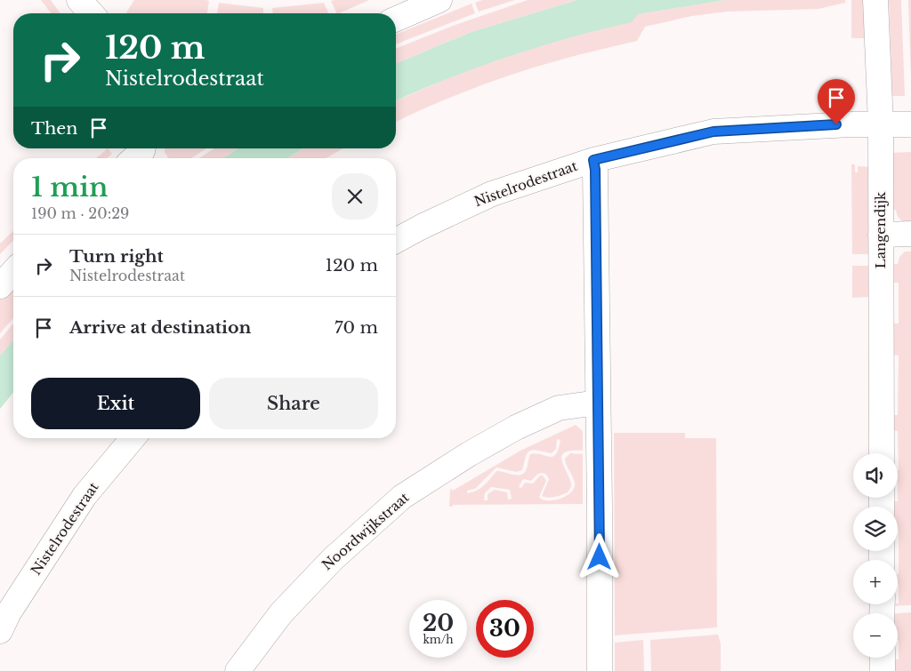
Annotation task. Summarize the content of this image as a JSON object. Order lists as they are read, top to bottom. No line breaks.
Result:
{"streets":{"street":["Nistelrodestraat","Langendijk","Noordwijkstraat"]},"crossings":[["Nistelrodestraat","Langendijk"]],"page":{"turn":["120 m","Nistelrodestraat"],"then":"Then","heading":["1 min","190 m · 20:29"],"list":[{"name":"Turn right","note":"Nistelrodestraat","value":"120 m"},{"name":"Arrive at destination","value":"70 m"}],"buttons":["Exit","Share"],"map_buttons":["+","−"],"speed":"20 km/h","limit":"30"}}
